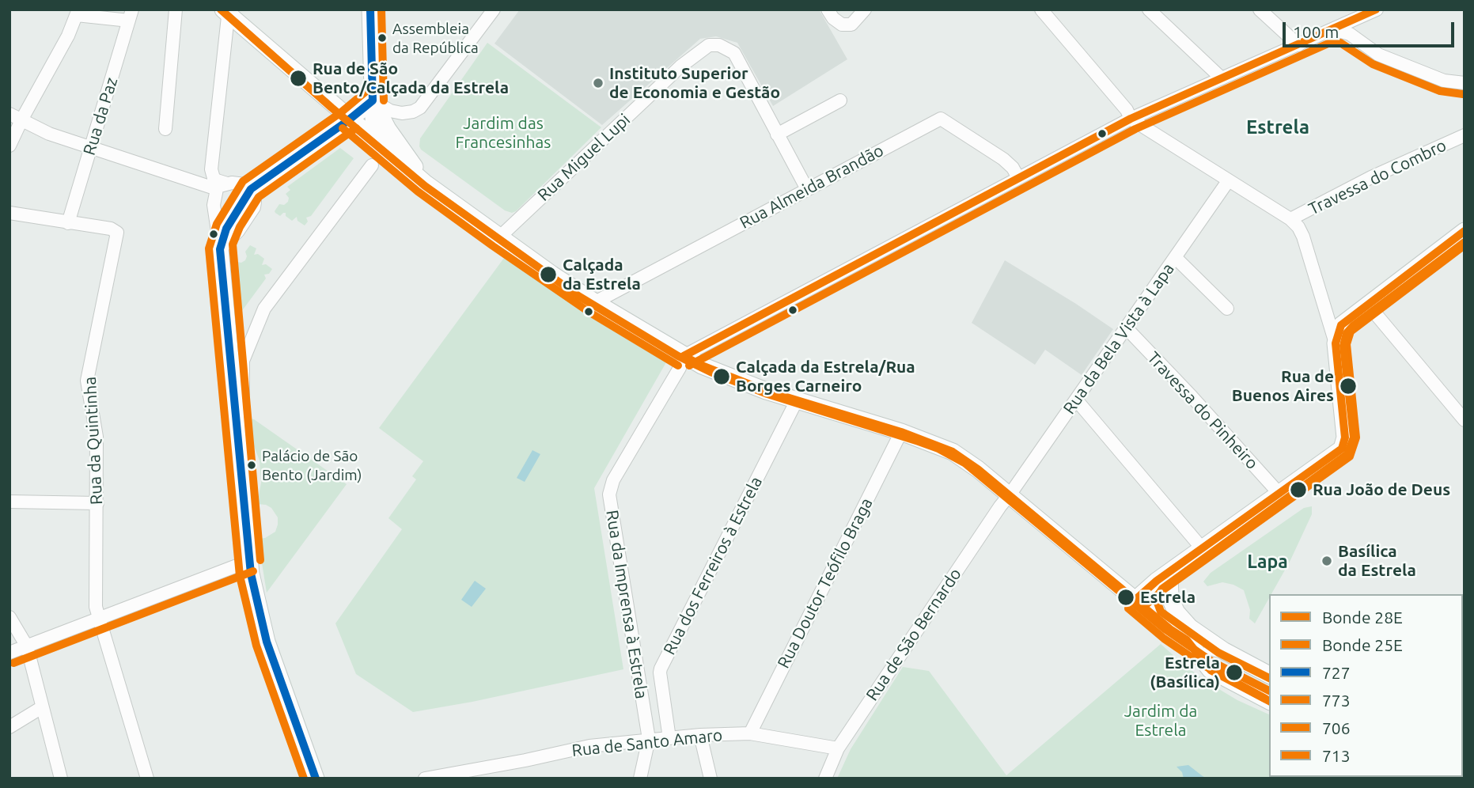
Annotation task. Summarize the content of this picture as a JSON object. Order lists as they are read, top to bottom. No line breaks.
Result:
{"streets":{"street":["Rua da Paz","Rua Miguel Lupi","Travessa do Combro","Rua Almeida Brandão","Rua da Bela Vista à Lapa","Travessa do Pinheiro","Rua da Quintinha","Rua dos Ferreiros à Estrela","Rua Doutor Teófilo Braga","Rua da Imprensa à Estrela","Rua de São Bernardo","Rua de Santo Amaro"]},"crossings":[["Rua da Paz","Rua da Quintinha"],["Rua Miguel Lupi","Rua Almeida Brandão"],["Rua da Bela Vista à Lapa","Travessa do Pinheiro"],["Rua da Bela Vista à Lapa","Rua de São Bernardo"],["Rua dos Ferreiros à Estrela","Rua de Santo Amaro"],["Rua Doutor Teófilo Braga","Rua de Santo Amaro"],["Rua da Imprensa à Estrela","Rua de Santo Amaro"],["Rua de São Bernardo","Rua de Santo Amaro"]],"districts":["Estrela","Lapa"],"parks":["Jardim das Francesinhas","Jardim da Estrela"],"places":["Assembleia da República","Rua de São Bento/Calçada da Estrela","Instituto Superior de Economia e Gestão","Calçada da Estrela","Calçada da Estrela/Rua Borges Carneiro","Rua de Buenos Aires","Palácio de São Bento (Jardim)","Rua João de Deus","Basílica da Estrela","Estrela","Estrela (Basílica)"],"lines":["tram line 28E","transit line 727","transit line 706","transit line 713","transit line 773","tram line 25E"],"legend":["Bonde 28E","Bonde 25E","727","773","706","713"],"scale_bar":"100 m"}
